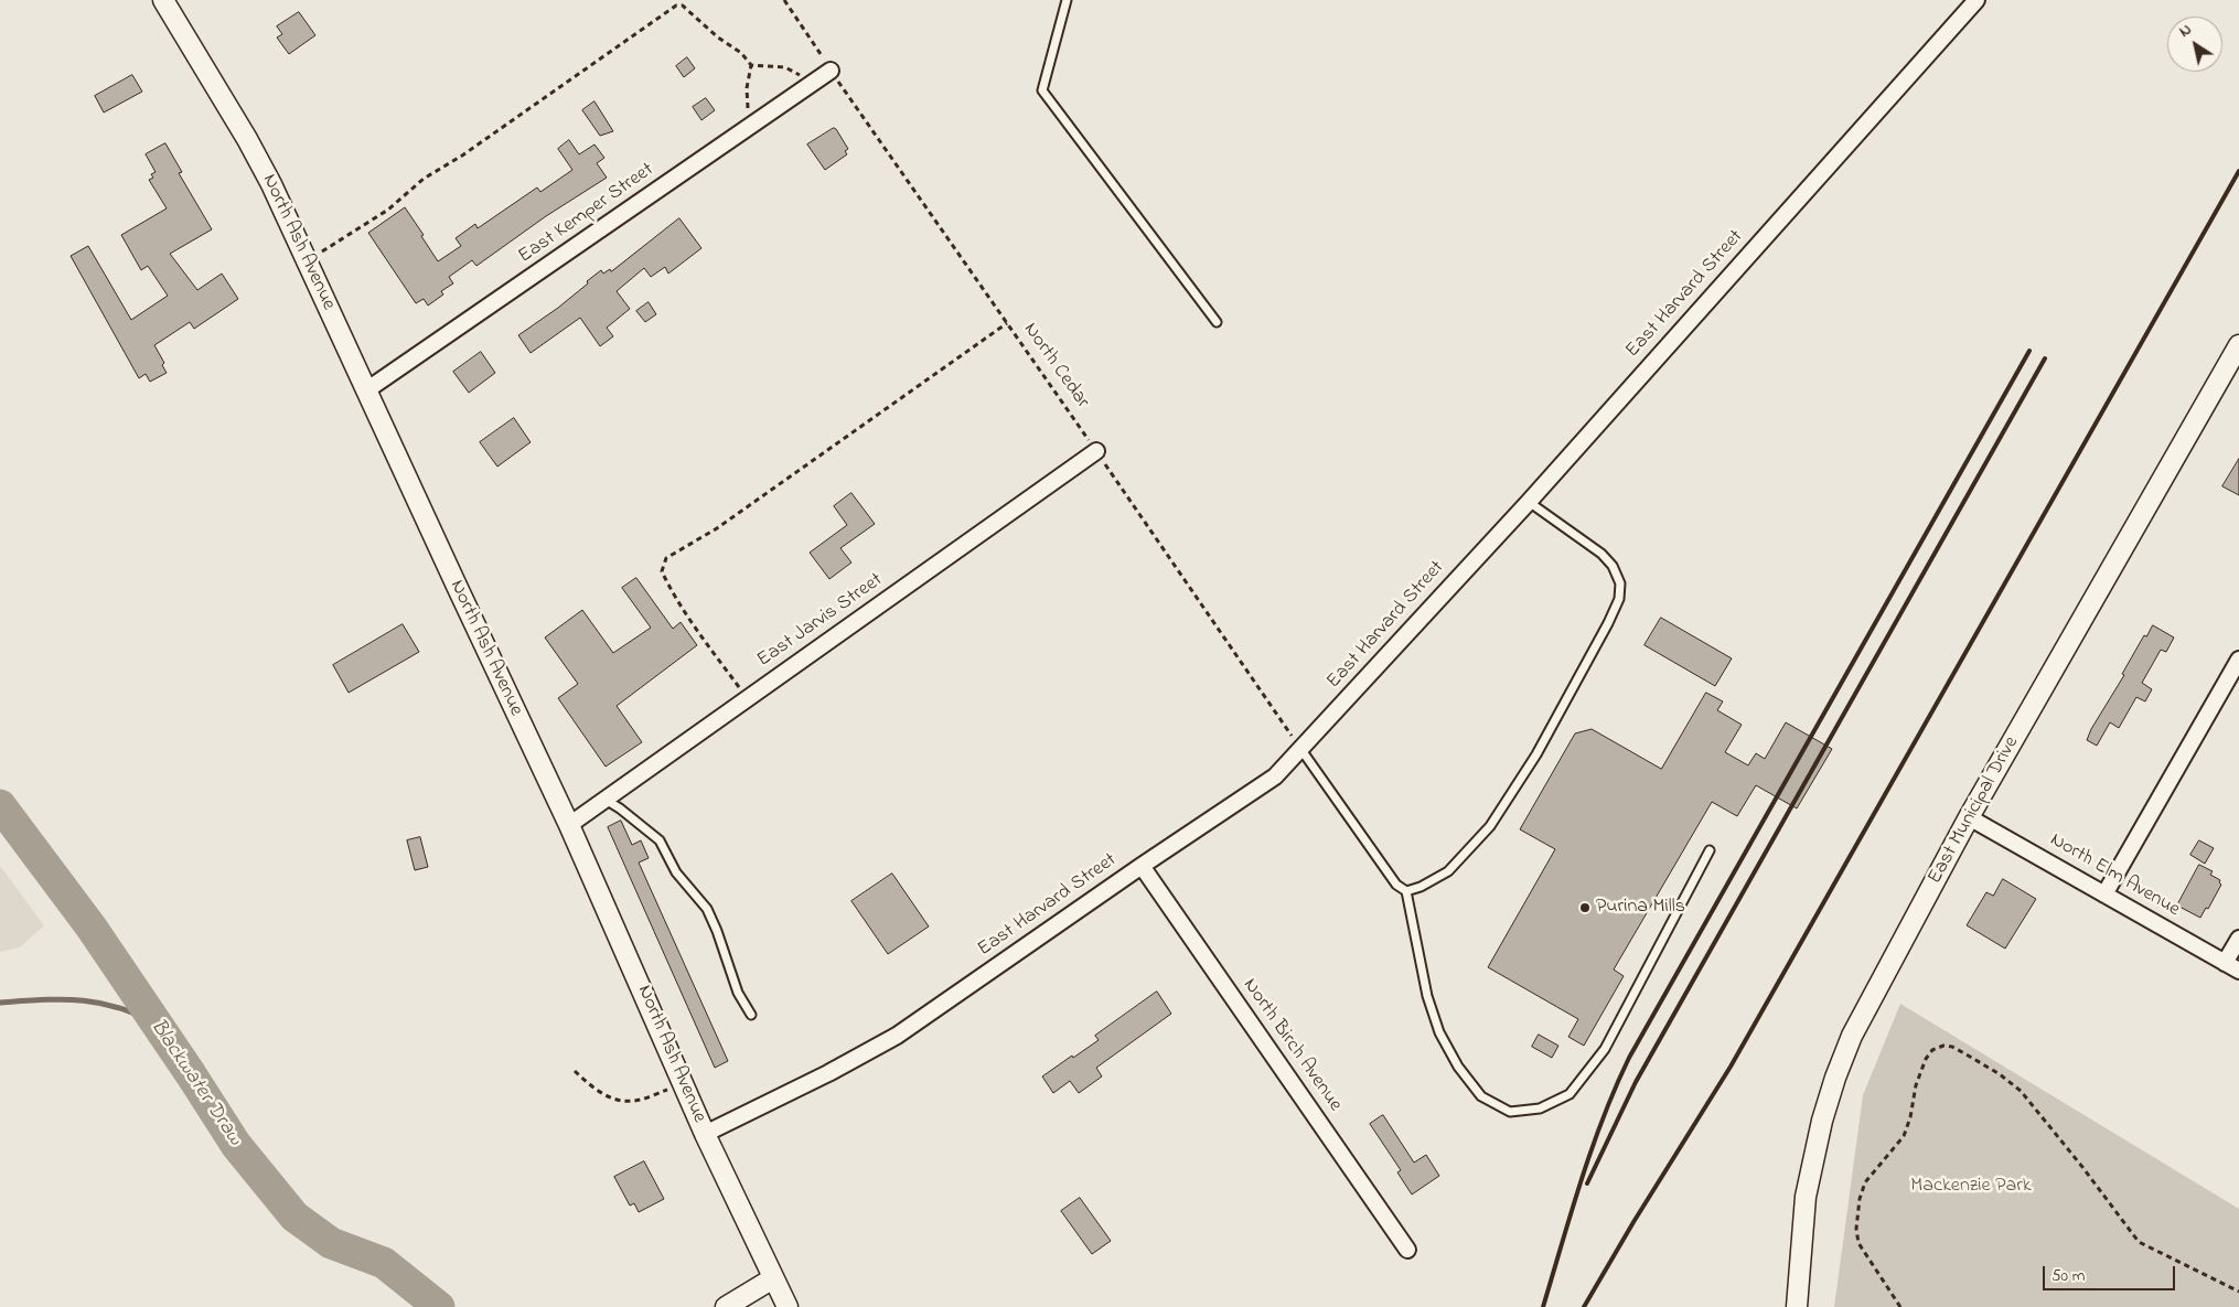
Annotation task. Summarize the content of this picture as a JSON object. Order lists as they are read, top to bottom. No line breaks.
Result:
{"streets":{"street":["East Kemper Street","North Ash Avenue","East Harvard Street","East Jarvis Street","East Municipal Drive","North Elm Avenue","North Birch Avenue"],"path":["North Cedar"]},"crossings":[["East Kemper Street","North Ash Avenue"],["East Kemper Street","North Cedar"],["North Ash Avenue","East Harvard Street"],["North Ash Avenue","East Jarvis Street"],["East Harvard Street","North Cedar"],["East Harvard Street","North Birch Avenue"],["North Cedar","East Jarvis Street"],["East Municipal Drive","North Elm Avenue"]],"water":["Blackwater Draw"],"parks":["Mackenzie Park"],"places":["Purina Mills"],"scale_bar":"50 m","north":"top left"}
